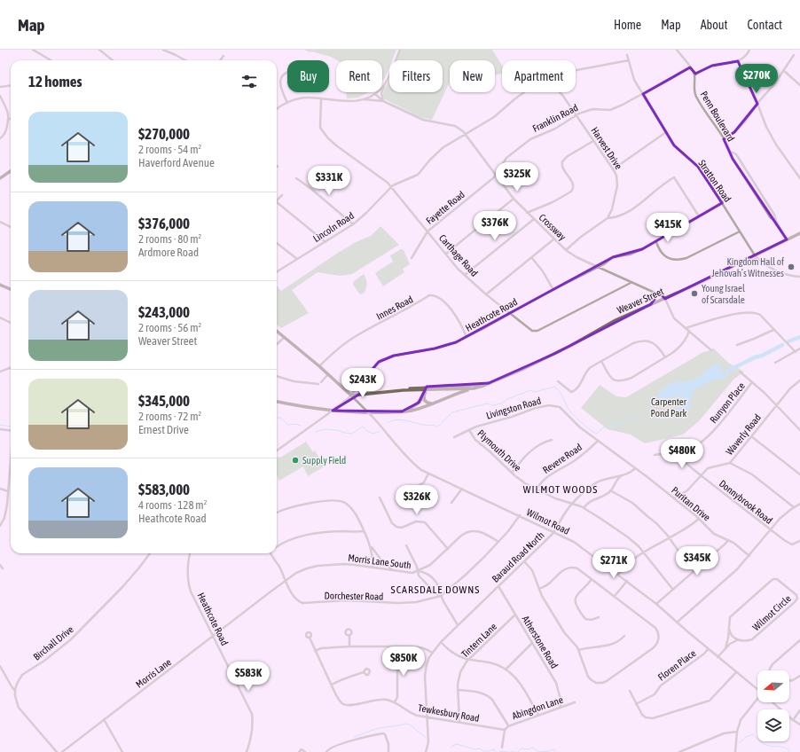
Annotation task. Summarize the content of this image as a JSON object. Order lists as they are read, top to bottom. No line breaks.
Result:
{"streets":{"main road":["Weaver Street"],"street":["Penn Boulevard","Franklin Road","Harvest Drive","Stratton Road","Fayette Road","Lincoln Road","Crossway","Carthage Road","Innes Road","Heathcote Road","Runyon Place","Livingston Road","Waverly Road","Plymouth Drive","Revere Road","Donnybrook Road","Puritan Drive","Wilmot Road","Baraud Road North","Morris Lane South","Dorchester Road","Wilmot Circle","Tintern Lane","Atherstone Road","Birchall Drive","Floren Place","Morris Lane","Abingdon Lane","Tewkesbury Road"]},"crossings":[["Penn Boulevard","Franklin Road"],["Penn Boulevard","Weaver Street"],["Franklin Road","Harvest Drive"],["Franklin Road","Stratton Road"],["Franklin Road","Fayette Road"],["Franklin Road","Crossway"],["Stratton Road","Lincoln Road"],["Stratton Road","Weaver Street"],["Stratton Road","Heathcote Road"],["Fayette Road","Crossway"],["Fayette Road","Carthage Road"],["Lincoln Road","Crossway"],["Lincoln Road","Carthage Road"],["Crossway","Carthage Road"],["Crossway","Weaver Street"],["Crossway","Heathcote Road"],["Carthage Road","Heathcote Road"],["Weaver Street","Heathcote Road"],["Weaver Street","Wilmot Road"],["Innes Road","Heathcote Road"],["Heathcote Road","Wilmot Road"],["Heathcote Road","Morris Lane"],["Runyon Place","Donnybrook Road"],["Livingston Road","Plymouth Drive"],["Livingston Road","Puritan Drive"],["Waverly Road","Donnybrook Road"],["Waverly Road","Puritan Drive"],["Plymouth Drive","Revere Road"],["Plymouth Drive","Baraud Road North"],["Revere Road","Puritan Drive"],["Wilmot Road","Baraud Road North"],["Wilmot Road","Dorchester Road"],["Wilmot Road","Wilmot Circle"],["Wilmot Road","Floren Place"],["Baraud Road North","Atherstone Road"],["Baraud Road North","Tewkesbury Road"],["Morris Lane South","Dorchester Road"],["Morris Lane South","Morris Lane"],["Tintern Lane","Atherstone Road"],["Tintern Lane","Tewkesbury Road"],["Atherstone Road","Abingdon Lane"],["Abingdon Lane","Tewkesbury Road"]],"districts":["WILMOT WOODS","SCARSDALE DOWNS"],"parks":["Carpenter Pond Park"],"places":["Kingdom Hall of Jehovah’s Witnesses","Young Israel of Scarsdale","Supply Field"],"north":"left","page":{"header":"Map","nav":["Home","Map","About","Contact"],"chip":["Buy","Rent","Filters","New","Apartment"],"heading":"12 homes","price":["$270K","$325K","$331K","$376K","$415K","$243K","$480K","$326K","$345K","$271K","$850K","$583K"],"list":[{"name":"$270,000","note":"2 rooms · 54 m² · Haverford Avenue"},{"name":"$376,000","note":"2 rooms · 80 m² · Ardmore Road"},{"name":"$243,000","note":"2 rooms · 56 m² · Weaver Street"},{"name":"$345,000","note":"2 rooms · 72 m² · Ernest Drive"},{"name":"$583,000","note":"4 rooms · 128 m² · Heathcote Road"}]}}
